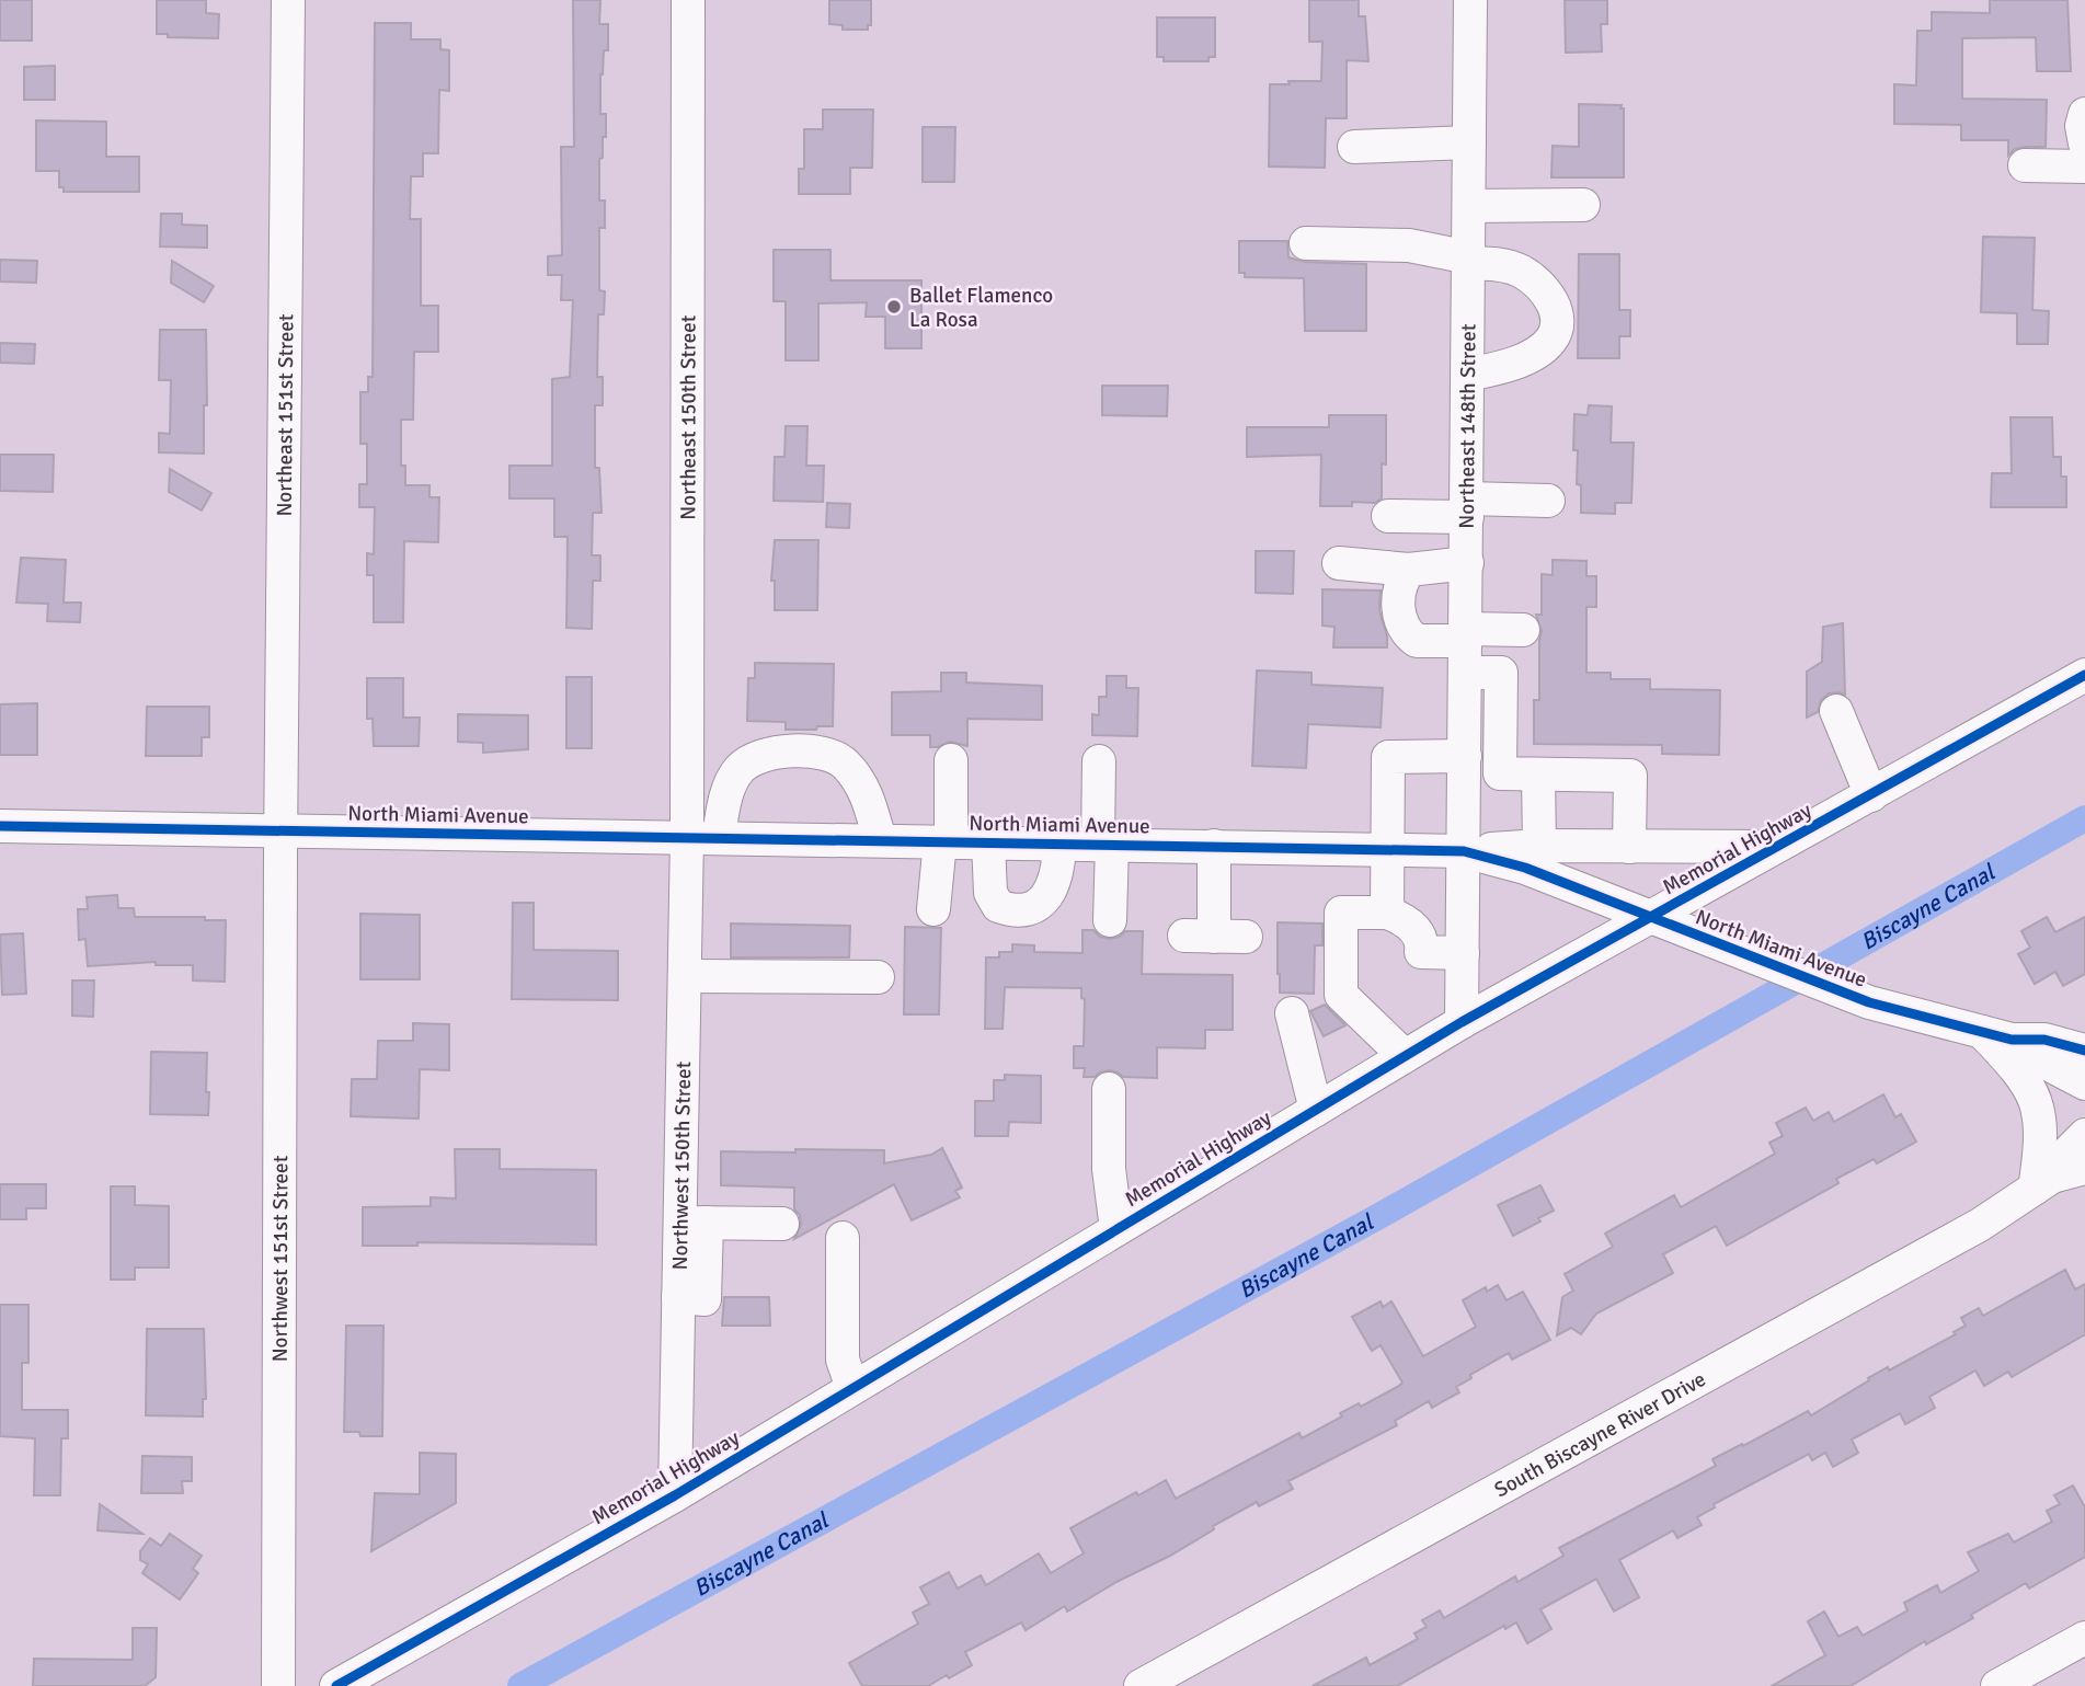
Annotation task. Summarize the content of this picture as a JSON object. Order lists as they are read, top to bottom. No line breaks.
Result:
{"streets":{"street":["Northeast 151st Street","Northeast 150th Street","Northeast 148th Street","North Miami Avenue","Memorial Highway","Northwest 150th Street","Northwest 151st Street","South Biscayne River Drive"]},"crossings":[["Northeast 151st Street","North Miami Avenue"],["Northeast 151st Street","Northwest 151st Street"],["Northeast 150th Street","North Miami Avenue"],["Northeast 150th Street","Northwest 150th Street"],["Northeast 148th Street","North Miami Avenue"],["Northeast 148th Street","Memorial Highway"],["North Miami Avenue","Memorial Highway"],["North Miami Avenue","Northwest 150th Street"],["North Miami Avenue","Northwest 151st Street"],["Memorial Highway","Northwest 150th Street"]],"water":["Biscayne Canal"],"places":["Ballet Flamenco La Rosa"]}
